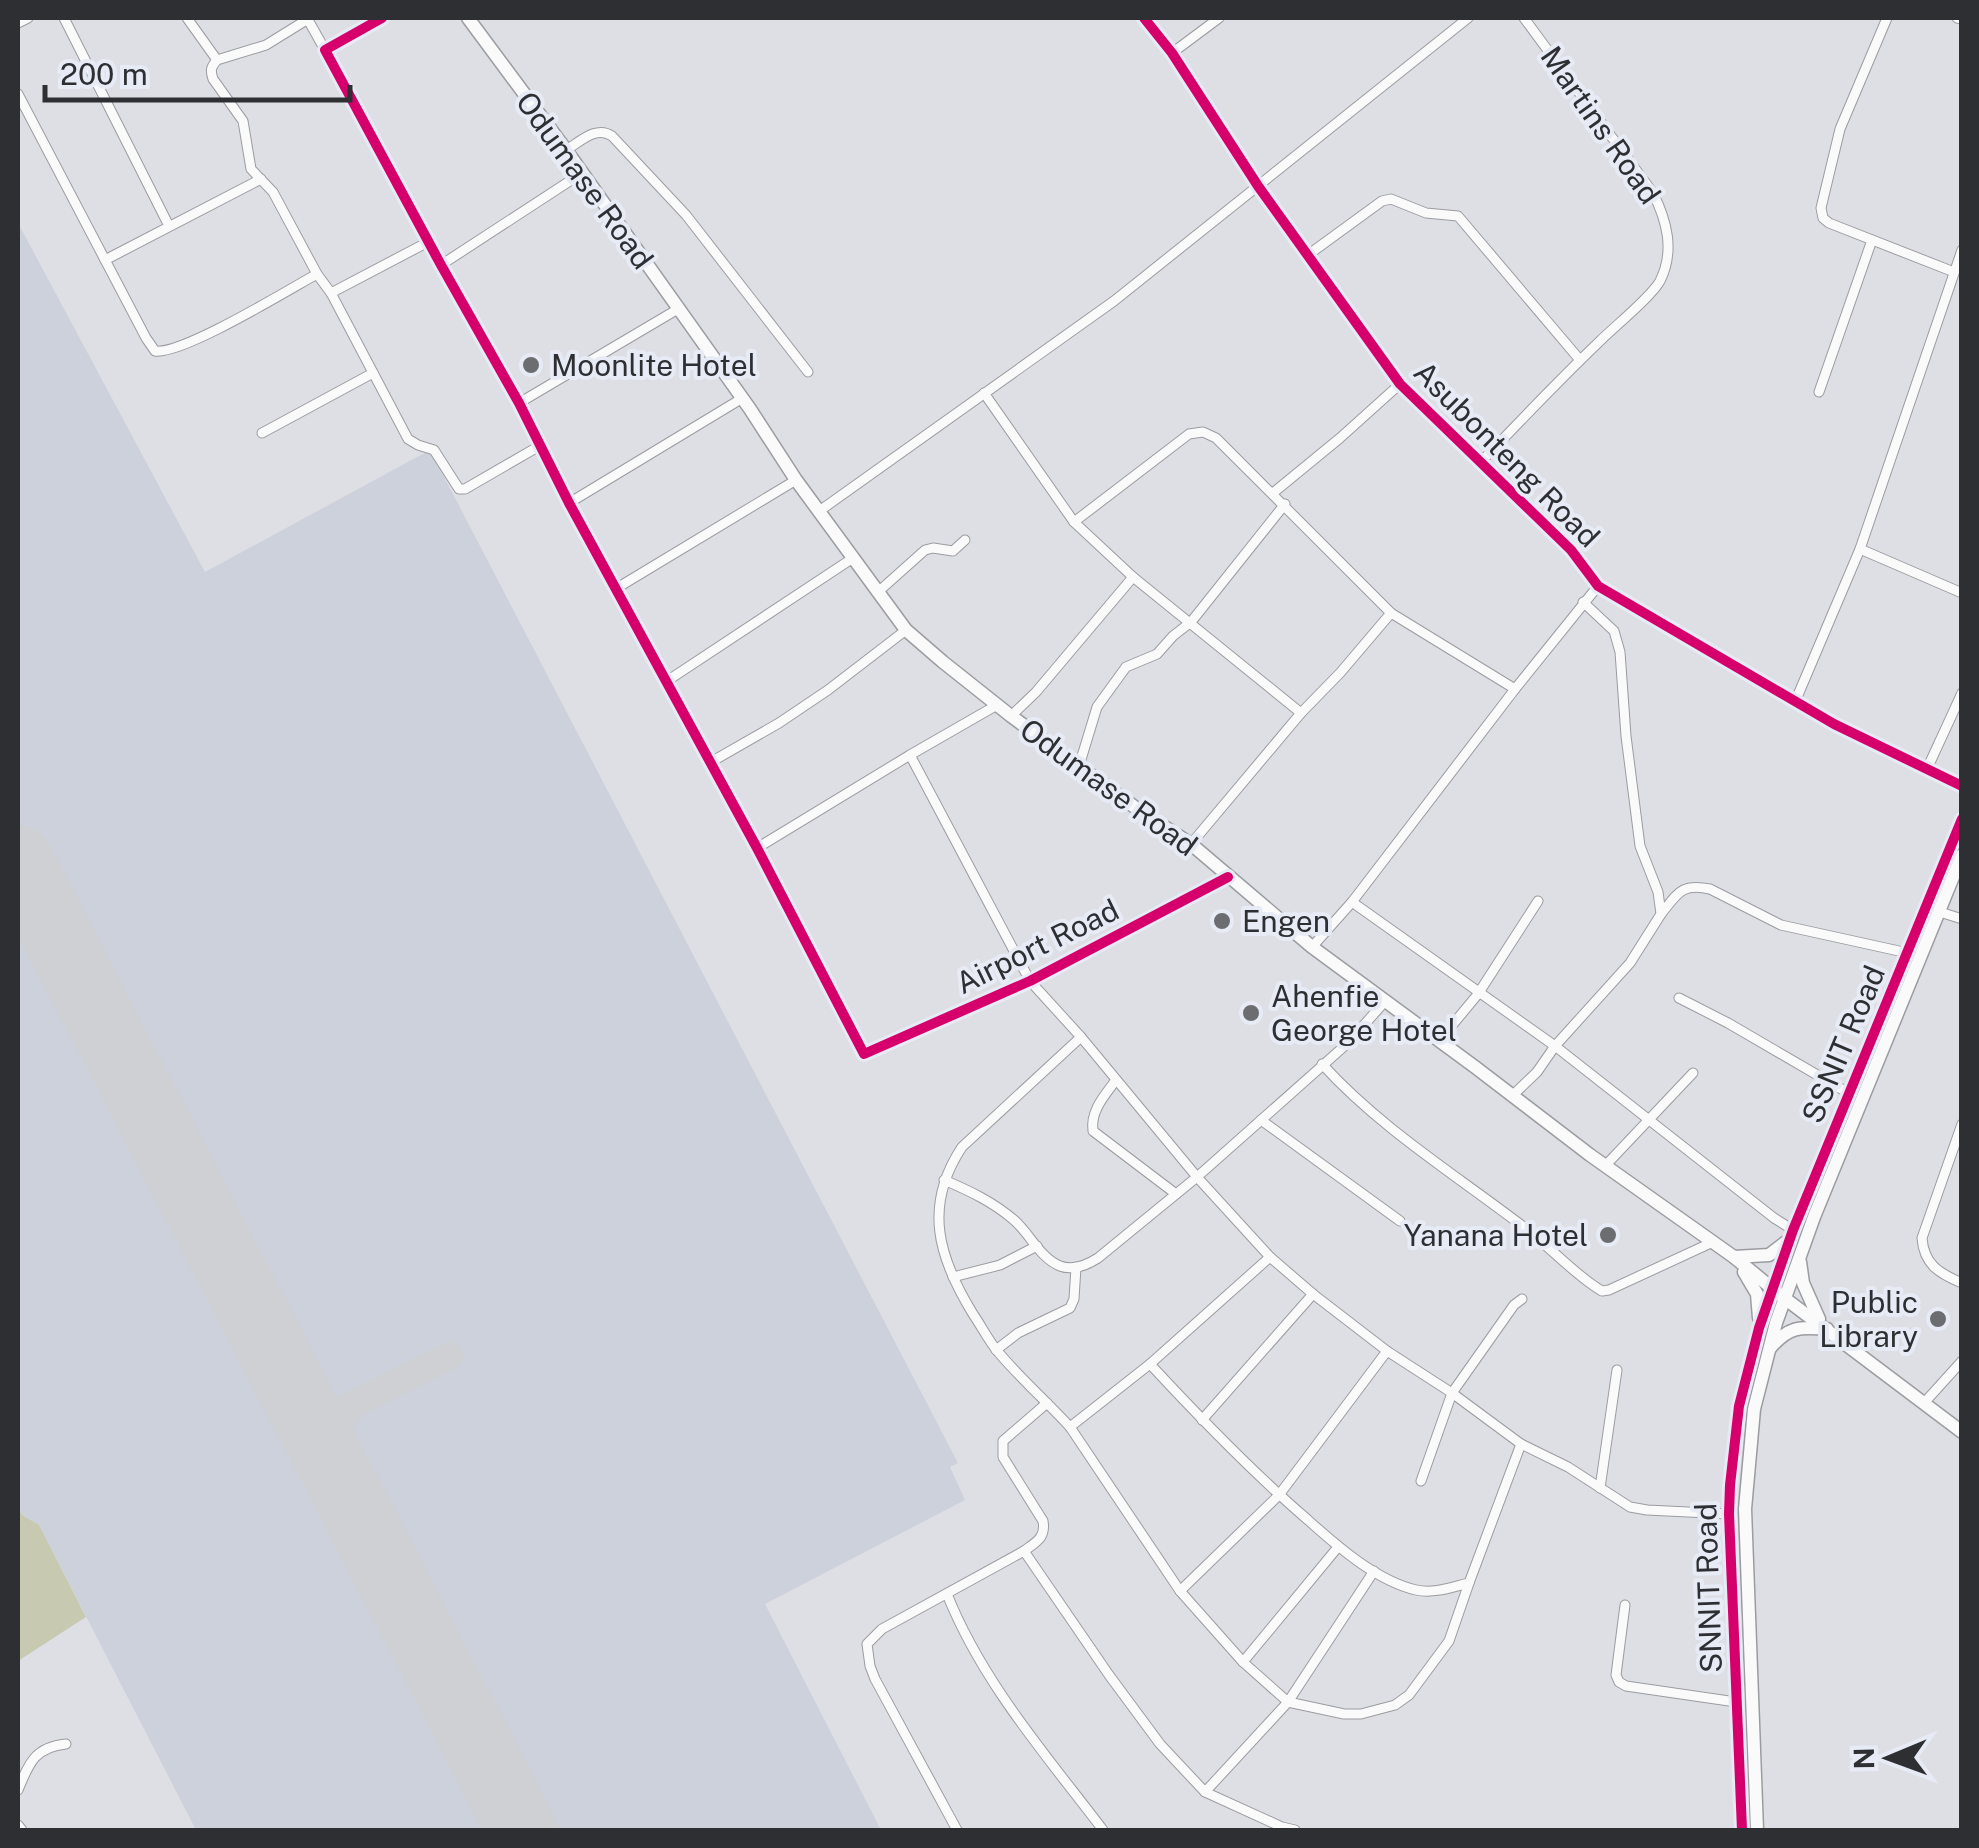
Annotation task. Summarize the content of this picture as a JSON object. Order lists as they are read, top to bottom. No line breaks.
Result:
{"streets":{"main road":["Odumase Road","SSNIT Road","SNNIT Road"],"street":["Martins Road","Asubonteng Road","Airport Road"]},"crossings":[["Martins Road","Asubonteng Road"],["Odumase Road","Airport Road"],["Odumase Road","SSNIT Road"],["Odumase Road","SNNIT Road"],["SSNIT Road","SNNIT Road"]],"places":["Moonlite Hotel","Engen","Ahenfie George Hotel","Yanana Hotel","Public Library"],"scale_bar":"200 m","north":"left"}
